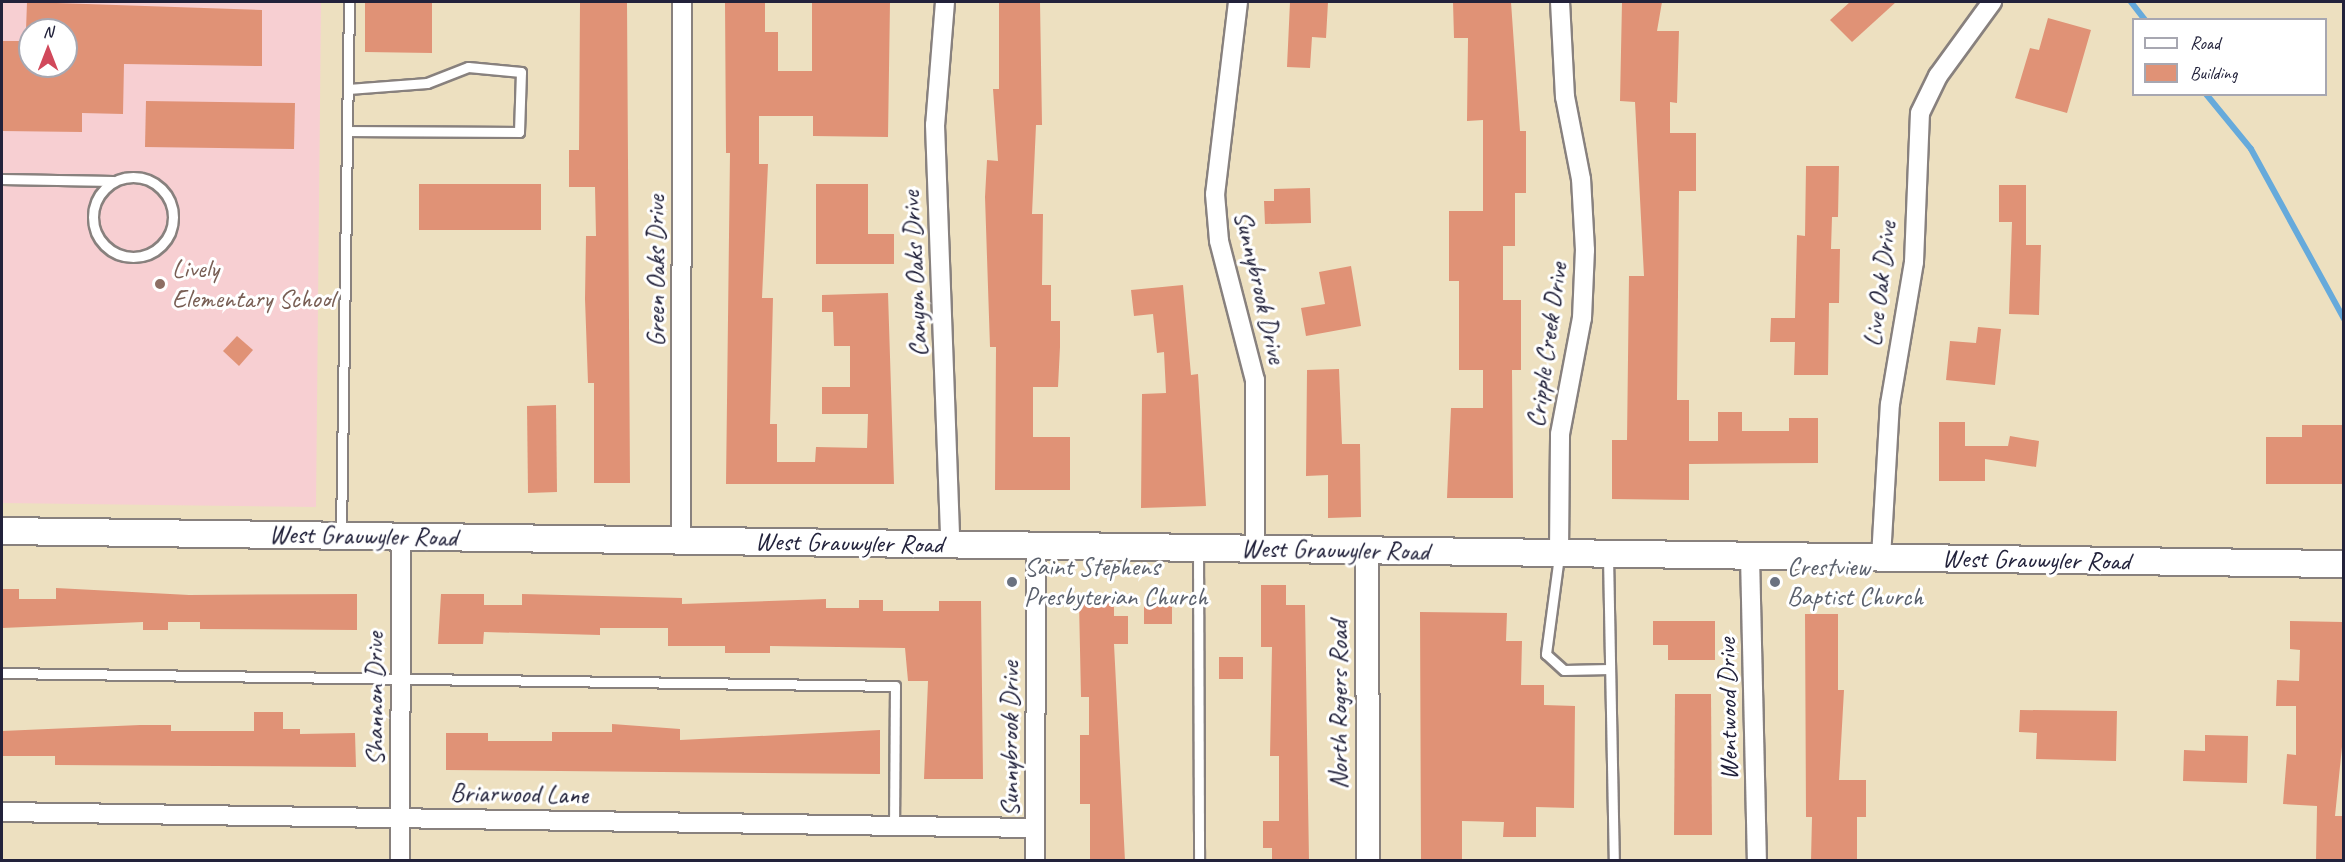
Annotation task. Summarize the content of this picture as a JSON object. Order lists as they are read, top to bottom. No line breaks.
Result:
{"streets":{"main road":["West Grauwyler Road"],"street":["Green Oaks Drive","Canyon Oaks Drive","Live Oak Drive","Sunnybrook Drive","Cripple Creek Drive","Shannon Drive","North Rogers Road","Wentwood Drive","Briarwood Lane"]},"crossings":[["Green Oaks Drive","West Grauwyler Road"],["Canyon Oaks Drive","West Grauwyler Road"],["Live Oak Drive","West Grauwyler Road"],["Sunnybrook Drive","West Grauwyler Road"],["Sunnybrook Drive","Briarwood Lane"],["Cripple Creek Drive","West Grauwyler Road"],["West Grauwyler Road","Shannon Drive"],["West Grauwyler Road","North Rogers Road"],["West Grauwyler Road","Wentwood Drive"],["Shannon Drive","Briarwood Lane"]],"places":["Lively Elementary School","Saint Stephens Presbyterian Church","Crestview Baptist Church"],"legend":["Road","Building"],"north":"top"}
